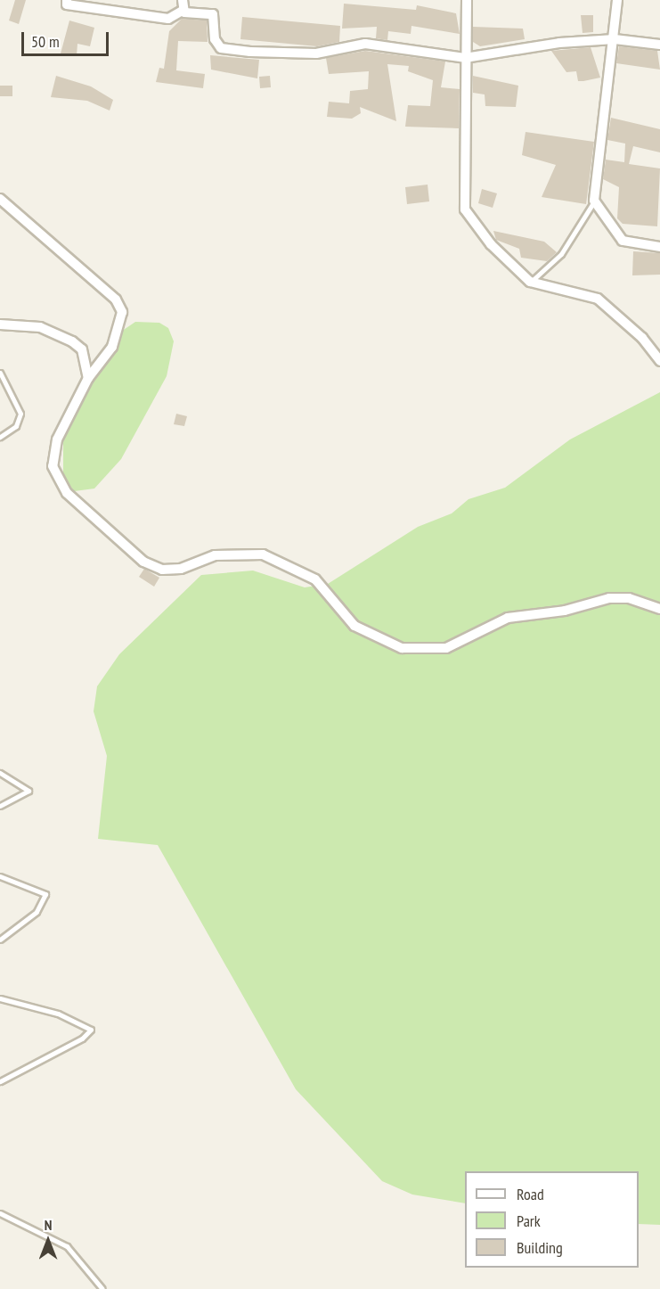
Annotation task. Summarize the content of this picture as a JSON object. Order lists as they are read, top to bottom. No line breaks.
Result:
{"legend":["Road","Park","Building"],"scale_bar":"50 m","north":"top"}
